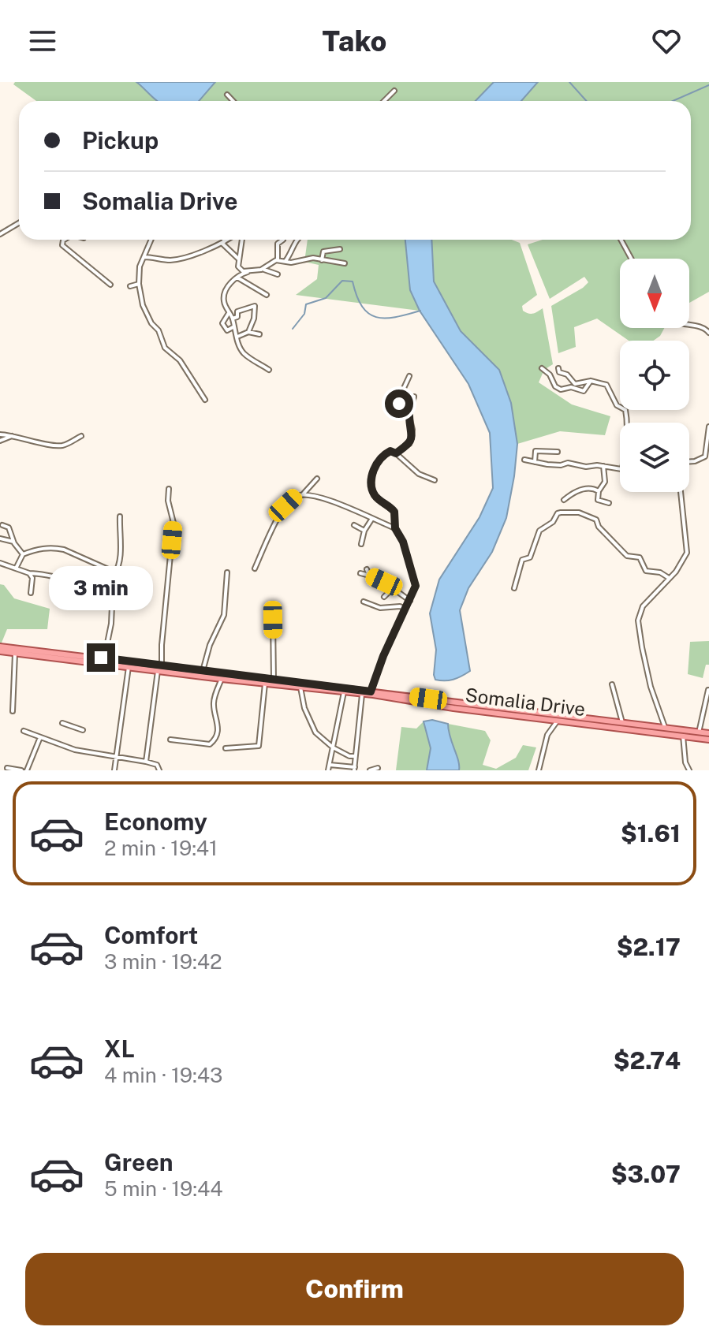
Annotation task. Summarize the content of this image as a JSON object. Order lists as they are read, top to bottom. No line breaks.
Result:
{"streets":{"main road":["Somalia Drive"]},"north":"bottom","page":{"header":"Tako","banner":["Pickup","Somalia Drive"],"bubble":"3 min","list":[{"name":"Economy","note":"2 min · 19:41","value":"$1.61"},{"name":"Comfort","note":"3 min · 19:42","value":"$2.17"},{"name":"XL","note":"4 min · 19:43","value":"$2.74"},{"name":"Green","note":"5 min · 19:44","value":"$3.07"}],"buttons":"Confirm"}}
